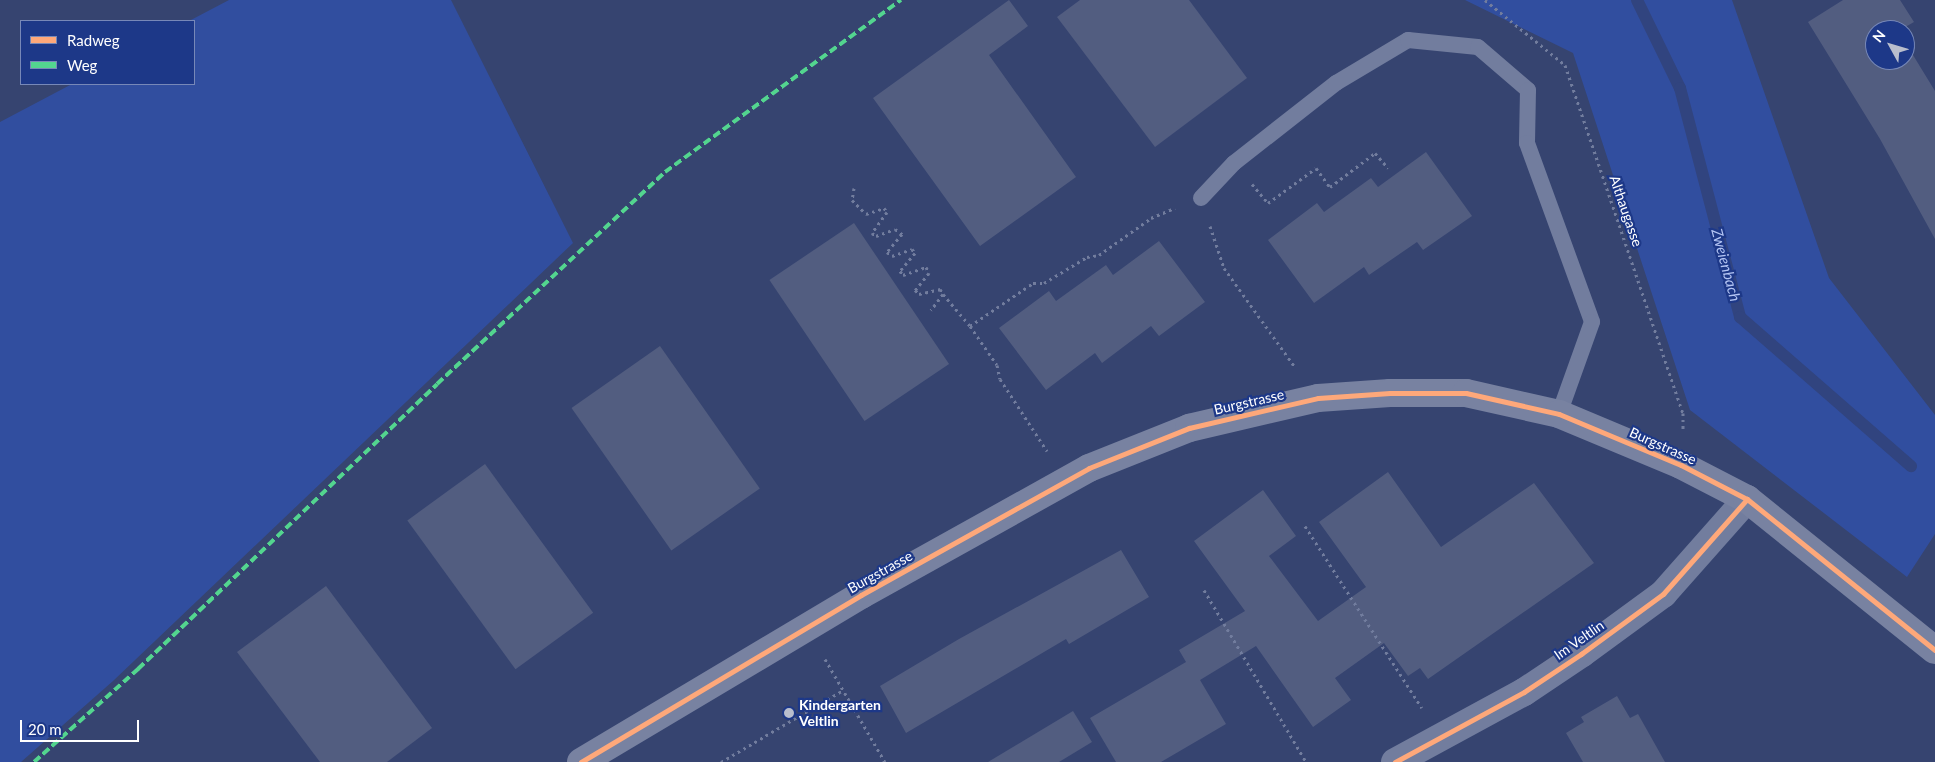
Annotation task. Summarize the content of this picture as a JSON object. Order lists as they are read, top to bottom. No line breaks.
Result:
{"streets":{"street":["Burgstrasse","Im Veltlin"],"path":["Althaugasse"]},"crossings":[["Althaugasse","Burgstrasse"],["Burgstrasse","Im Veltlin"]],"water":["Zweienbach"],"places":["Kindergarten Veltlin"],"legend":["Radweg","Weg"],"scale_bar":"20 m","north":"top left"}
